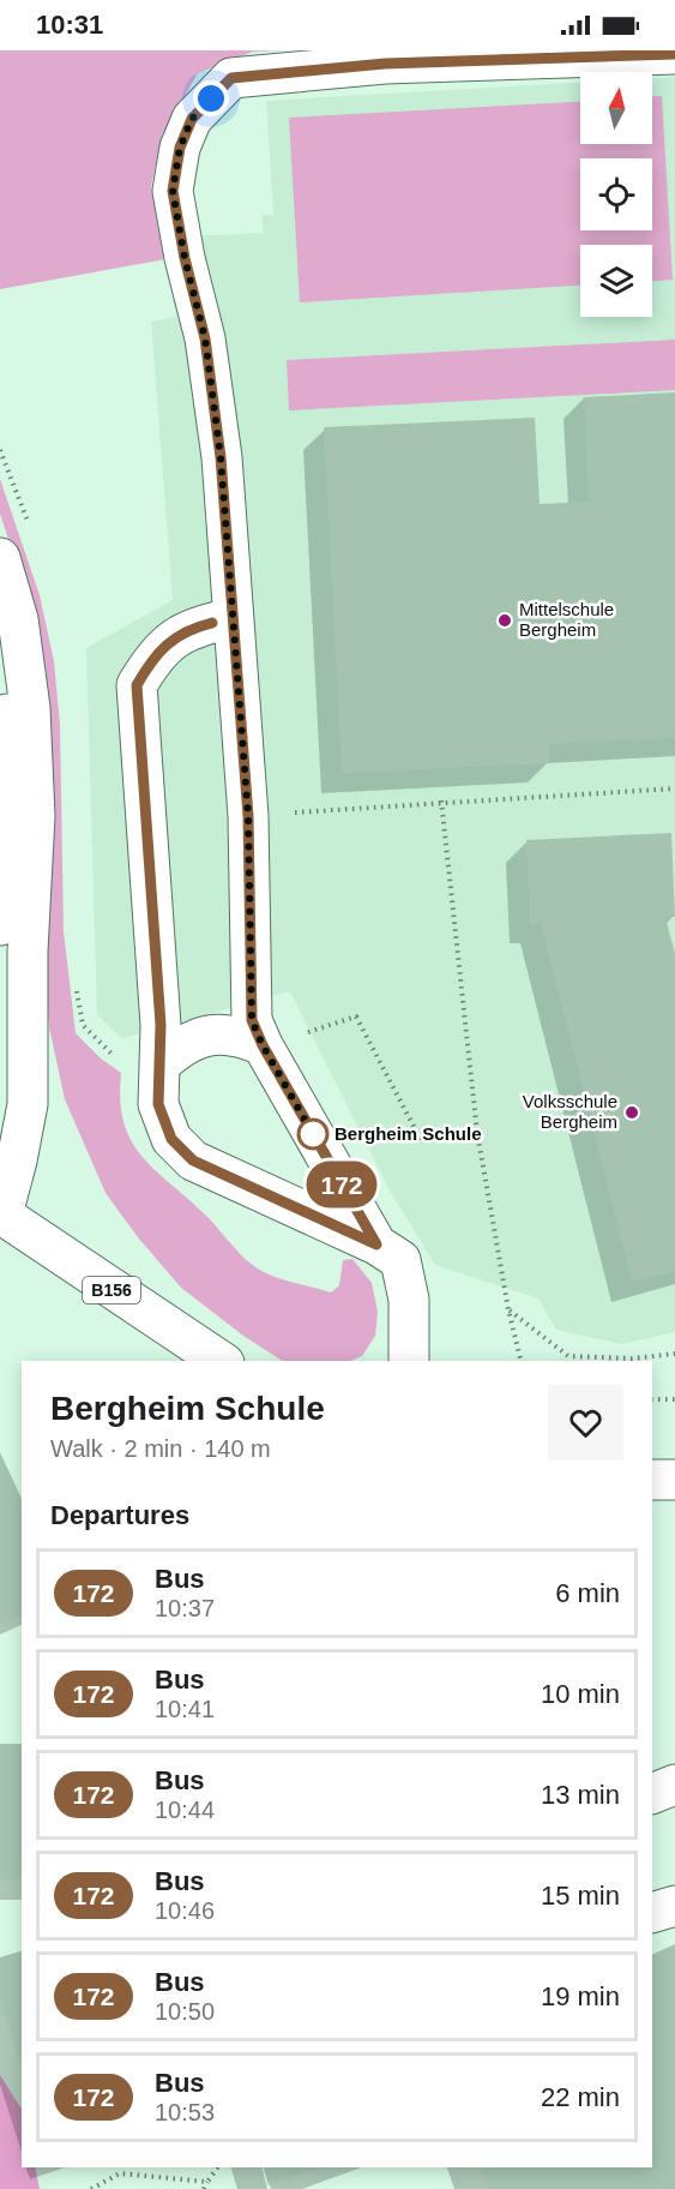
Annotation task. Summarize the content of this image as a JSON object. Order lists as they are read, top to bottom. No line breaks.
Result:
{"streets":{"street":["B156"]},"places":["Mittelschule Bergheim","Volksschule Bergheim","Bergheim Schule"],"lines":["bus line 172"],"north":"top","page":{"status":"10:31","on_map":"172","heading":[["Bergheim Schule","Walk · 2 min · 140 m"],"Departures"],"list":[{"mark":"172","name":"Bus","note":"10:37","value":"6 min"},{"mark":"172","name":"Bus","note":"10:41","value":"10 min"},{"mark":"172","name":"Bus","note":"10:44","value":"13 min"},{"mark":"172","name":"Bus","note":"10:46","value":"15 min"},{"mark":"172","name":"Bus","note":"10:50","value":"19 min"},{"mark":"172","name":"Bus","note":"10:53","value":"22 min"}]}}
